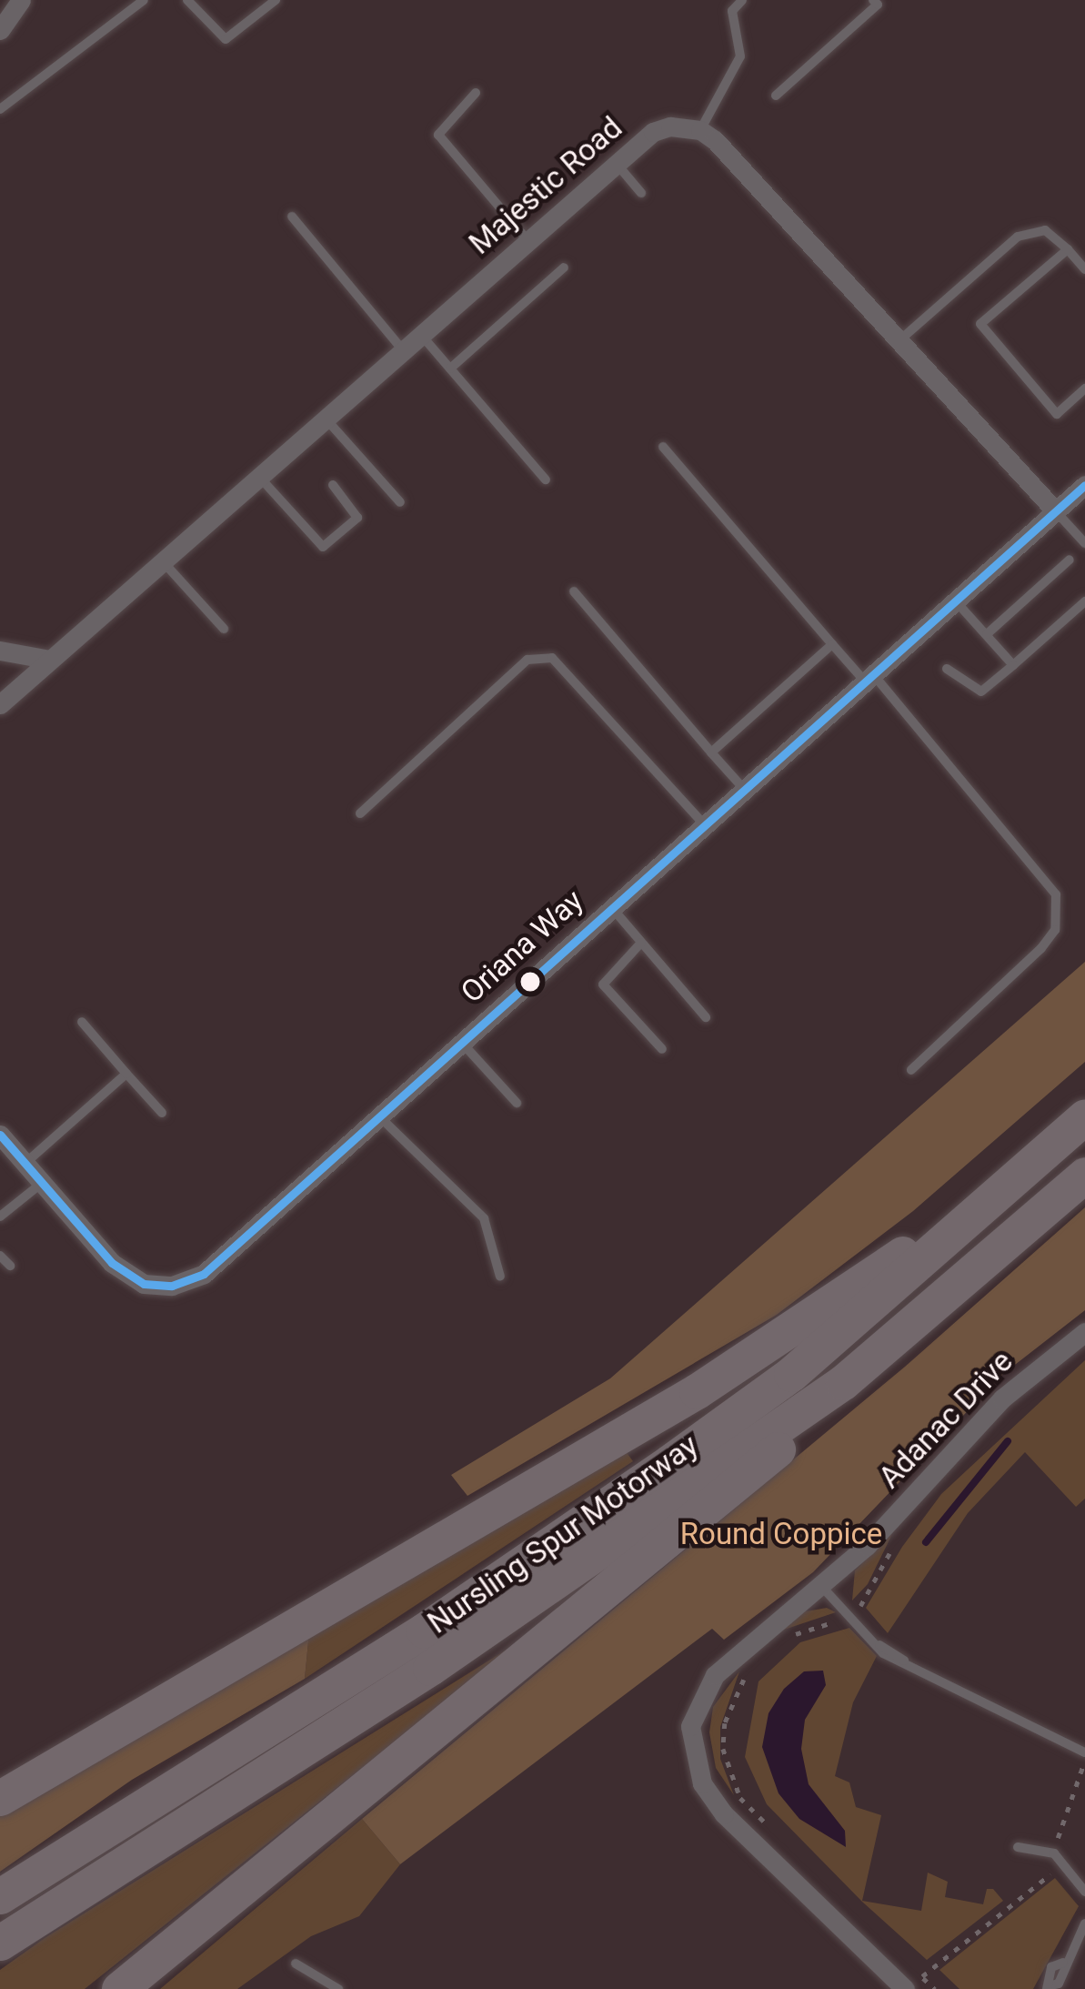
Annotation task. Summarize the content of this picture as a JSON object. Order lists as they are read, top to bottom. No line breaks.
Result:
{"streets":{"highway":["Nursling Spur Motorway"],"street":["Majestic Road","Oriana Way","Adanac Drive"]},"parks":["Round Coppice"]}
